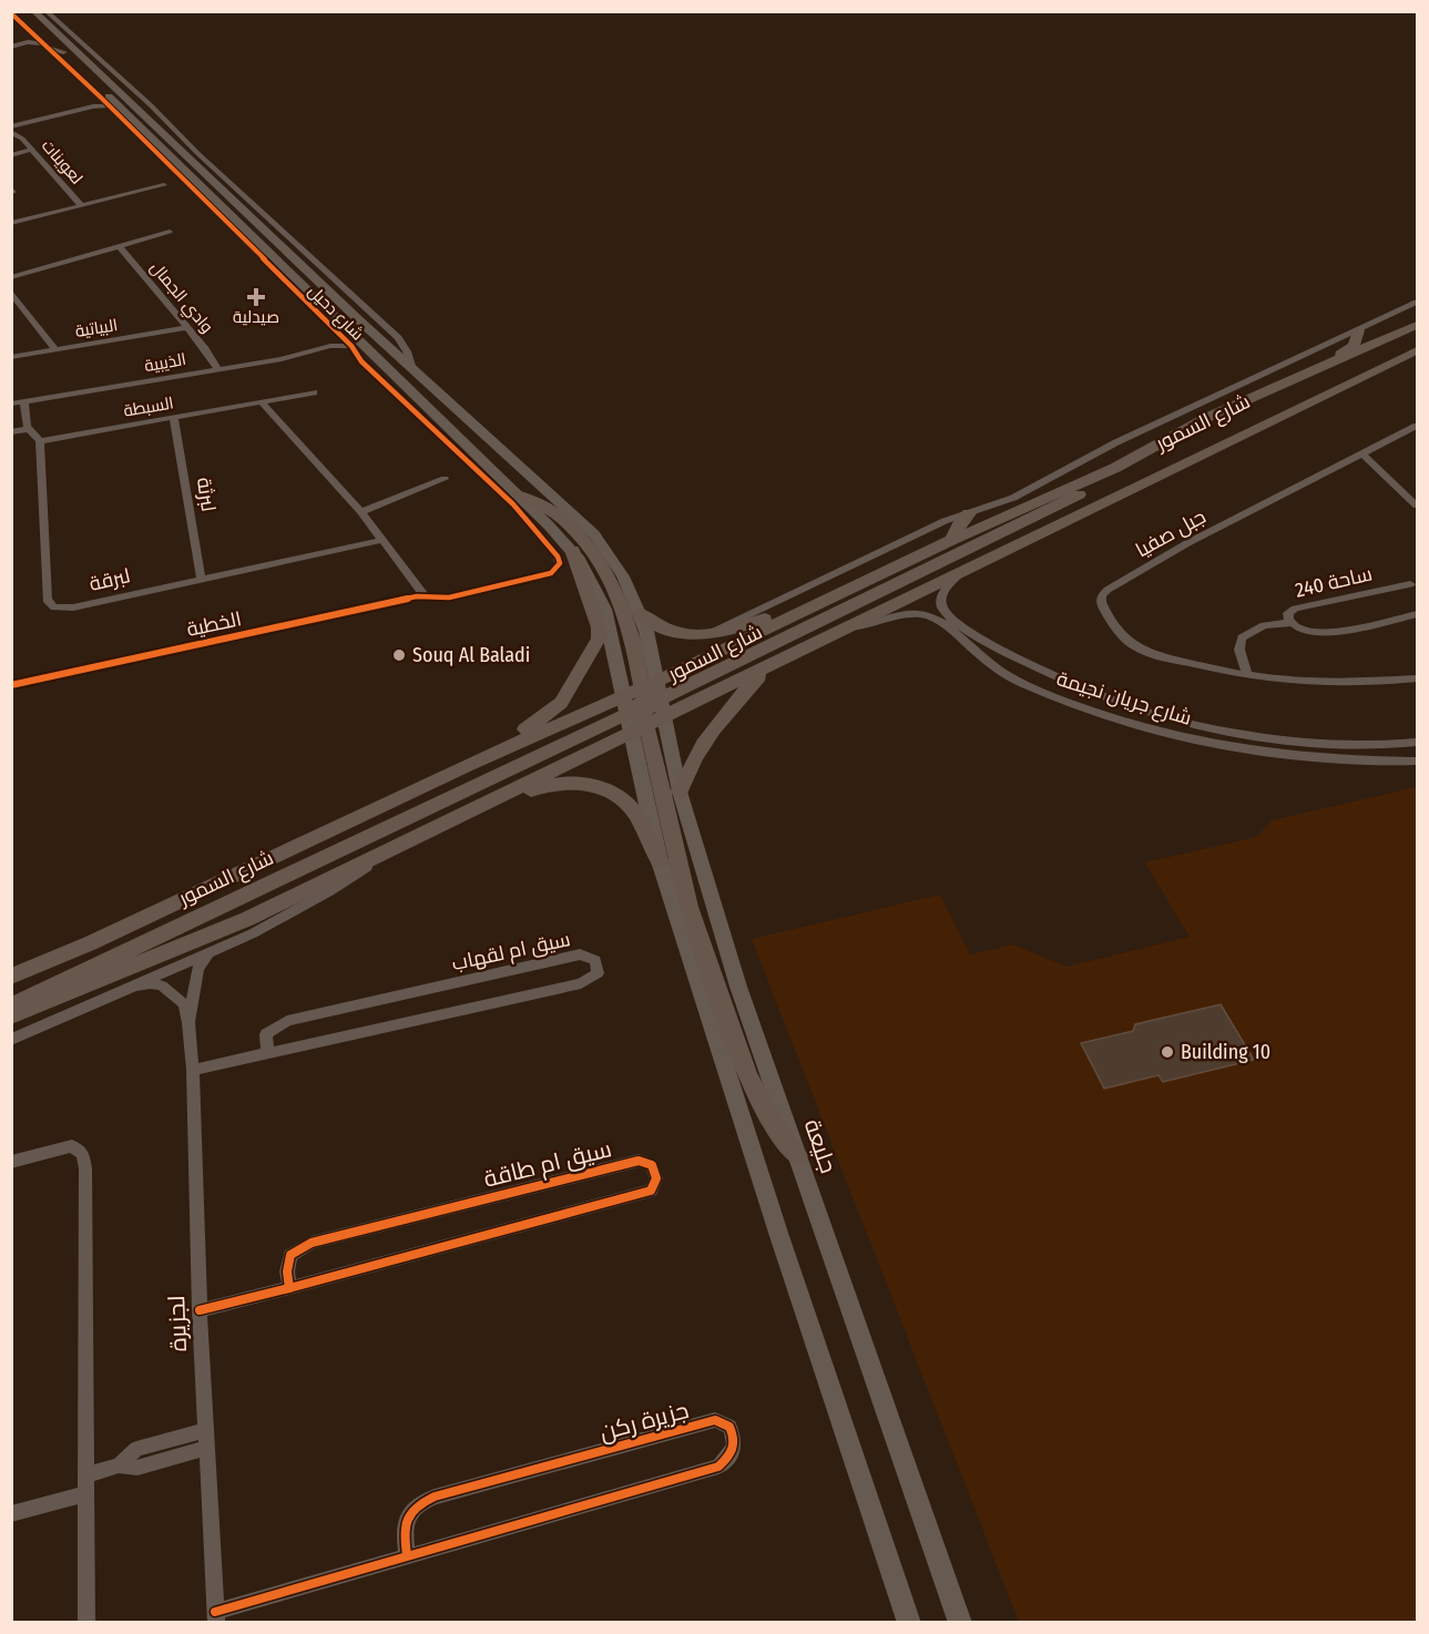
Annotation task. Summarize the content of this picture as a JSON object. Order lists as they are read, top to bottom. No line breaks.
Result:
{"streets":{"main road":["شارع دحيل","شارع السمور","جليعة"],"street":["لعوينات","وادي الجمال","البياتية","الذيبية","السبطة","لبرثة","جبل صفيا","لبرقة","ساحة 240","الخطية","شارع جريان نجيمة","سيق ام لقهاب","سيق ام طاقة","لجزيرة","جزيرة ركن"]},"crossings":[["وادي الجمال","البياتية"],["وادي الجمال","الذيبية"],["شارع دحيل","الذيبية"],["شارع دحيل","شارع السمور"],["شارع دحيل","الخطية"],["السبطة","لبرثة"],["السبطة","لبرقة"],["شارع السمور","شارع جريان نجيمة"],["شارع السمور","جليعة"],["شارع السمور","لجزيرة"],["لبرثة","لبرقة"],["سيق ام لقهاب","لجزيرة"],["سيق ام طاقة","لجزيرة"],["لجزيرة","جزيرة ركن"]],"places":{"health":["صيدلية"],"other":["Souq Al Baladi","Building 10"]}}
